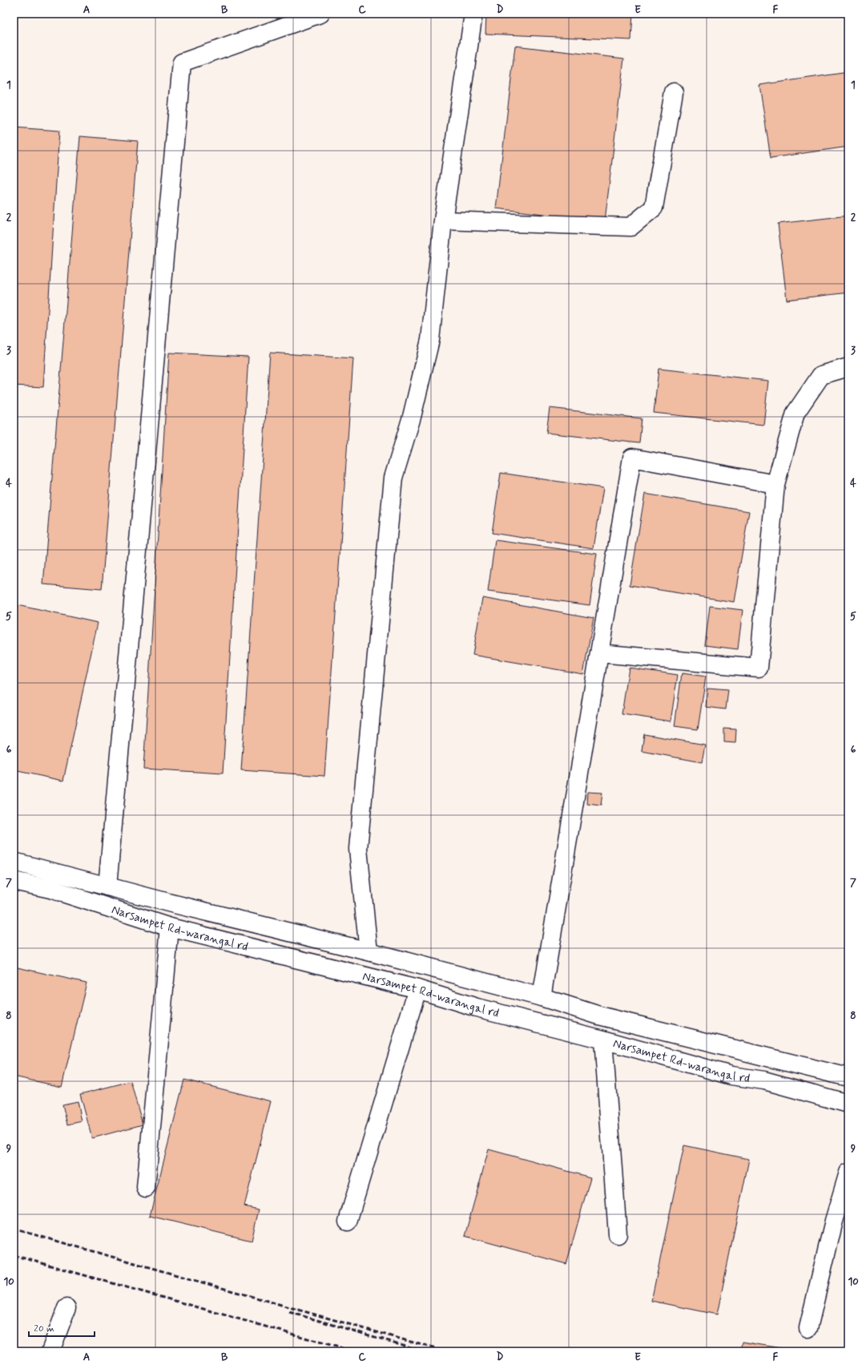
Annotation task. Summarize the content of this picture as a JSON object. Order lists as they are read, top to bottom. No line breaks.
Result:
{"streets":{"street":["Narsampet Rd-warangal rd"]},"scale_bar":"20 m","grid":{"columns":["A","B","C","D","E","F"],"rows":["1","2","3","4","5","6","7","8","9","10"]}}
